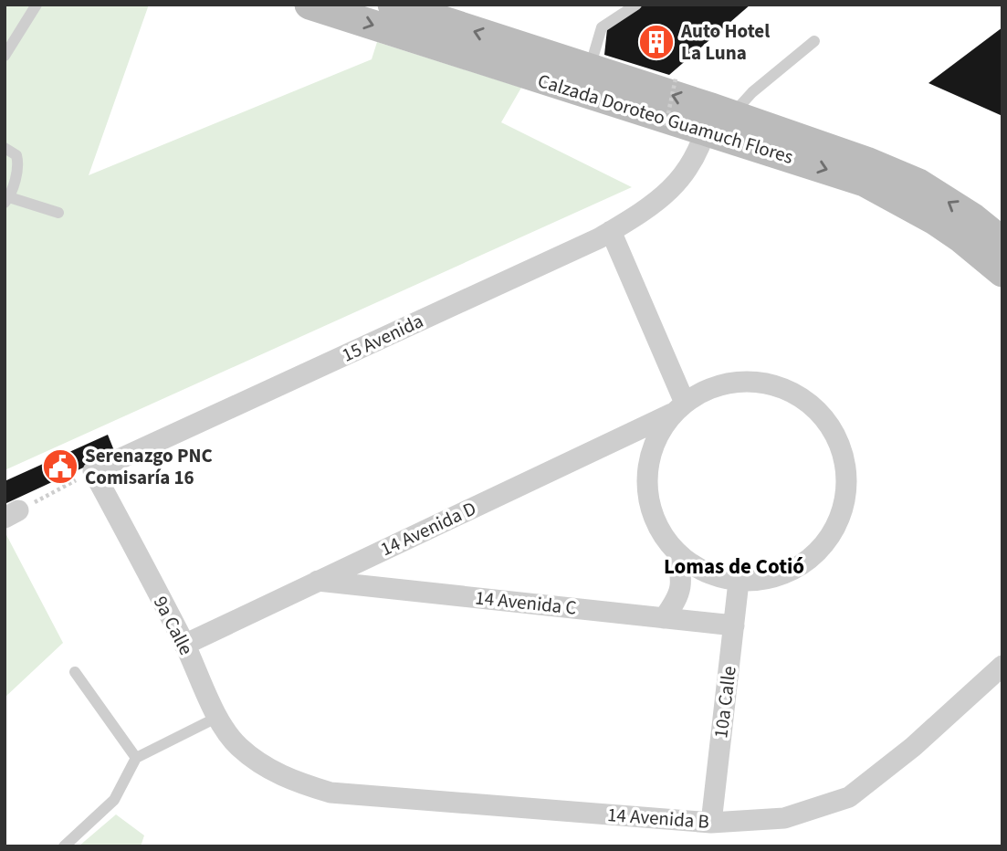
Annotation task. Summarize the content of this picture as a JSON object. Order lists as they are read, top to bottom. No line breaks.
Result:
{"streets":{"main road":["Calzada Doroteo Guamuch Flores"],"street":["15 Avenida","14 Avenida D","14 Avenida C","9a Calle","10a Calle","14 Avenida B"]},"crossings":[["Calzada Doroteo Guamuch Flores","15 Avenida"],["15 Avenida","9a Calle"],["14 Avenida D","14 Avenida C"],["14 Avenida D","9a Calle"],["14 Avenida D","10a Calle"],["14 Avenida C","10a Calle"],["9a Calle","14 Avenida B"],["10a Calle","14 Avenida B"]],"districts":["Lomas de Cotió"],"places":{"building":["Auto Hotel La Luna"],"public building":["Serenazgo PNC Comisaría 16"]}}
